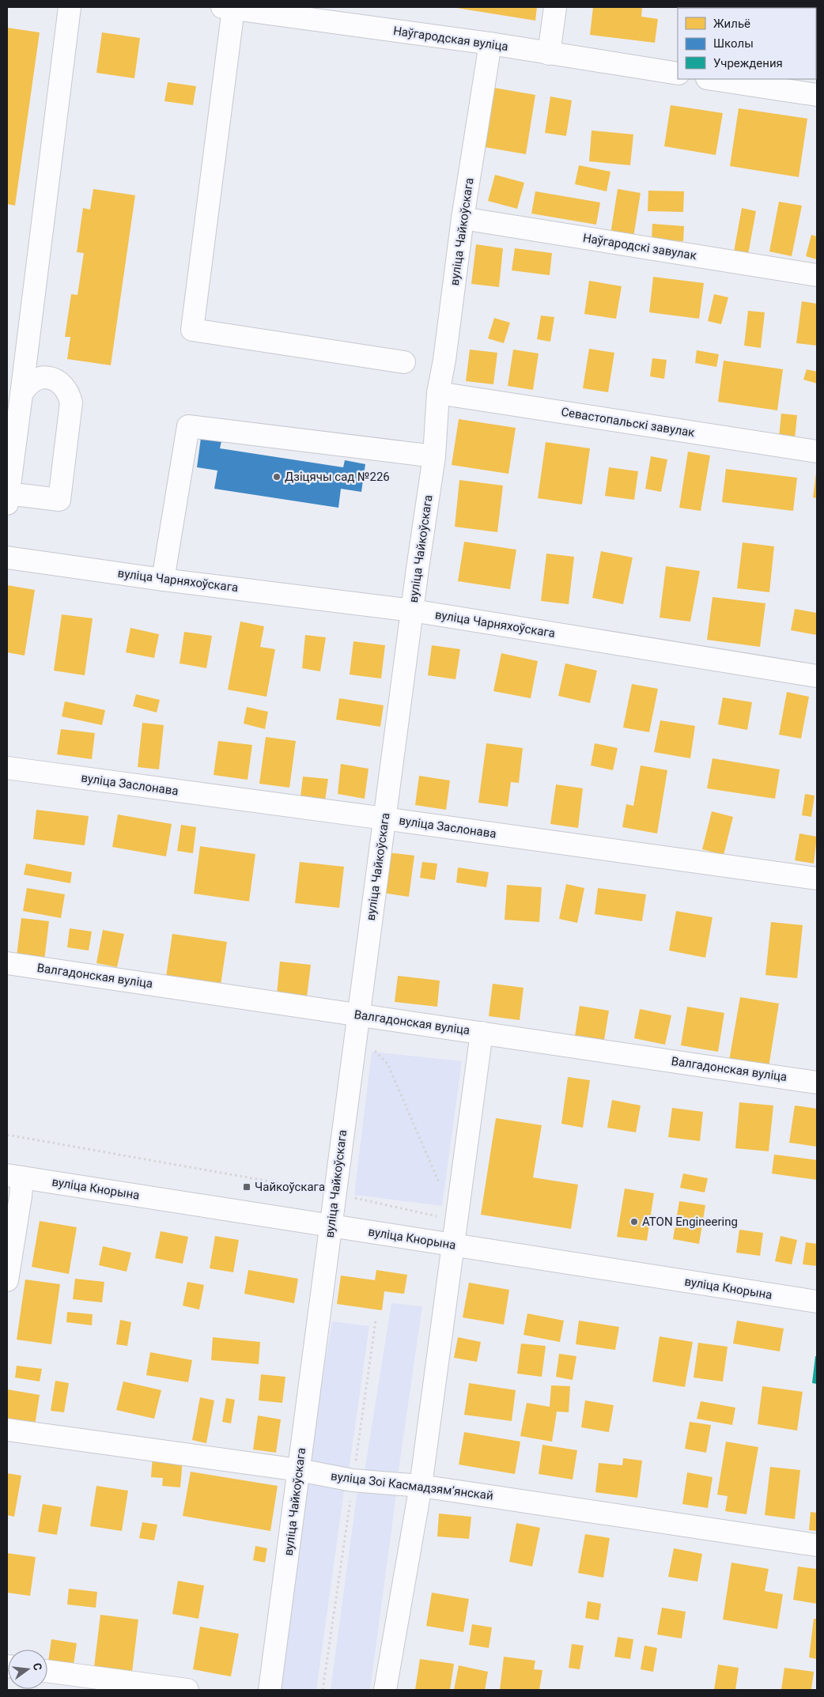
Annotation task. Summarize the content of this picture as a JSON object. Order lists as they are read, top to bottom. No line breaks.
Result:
{"streets":{"street":["Наўгародская вуліца","вуліца Чайкоўскага","Наўгародскі завулак","Севастопальскі завулак","вуліца Чарняхоўскага","вуліца Заслонава","Валгадонская вуліца","вуліца Кнорына","вуліца Зоі Касмадзямʼянскай"]},"crossings":[["Наўгародская вуліца","вуліца Чайкоўскага"],["вуліца Чайкоўскага","Наўгародскі завулак"],["вуліца Чайкоўскага","Севастопальскі завулак"],["вуліца Чайкоўскага","вуліца Чарняхоўскага"],["вуліца Чайкоўскага","вуліца Заслонава"],["вуліца Чайкоўскага","Валгадонская вуліца"],["вуліца Чайкоўскага","вуліца Кнорына"],["вуліца Чайкоўскага","вуліца Зоі Касмадзямʼянскай"]],"places":{"other":["Дзіцячы сад №226","ATON Engineering"],"transit":["Чайкоўскага"]},"legend":["Жильё","Школы","Учреждения"],"north":"right"}
